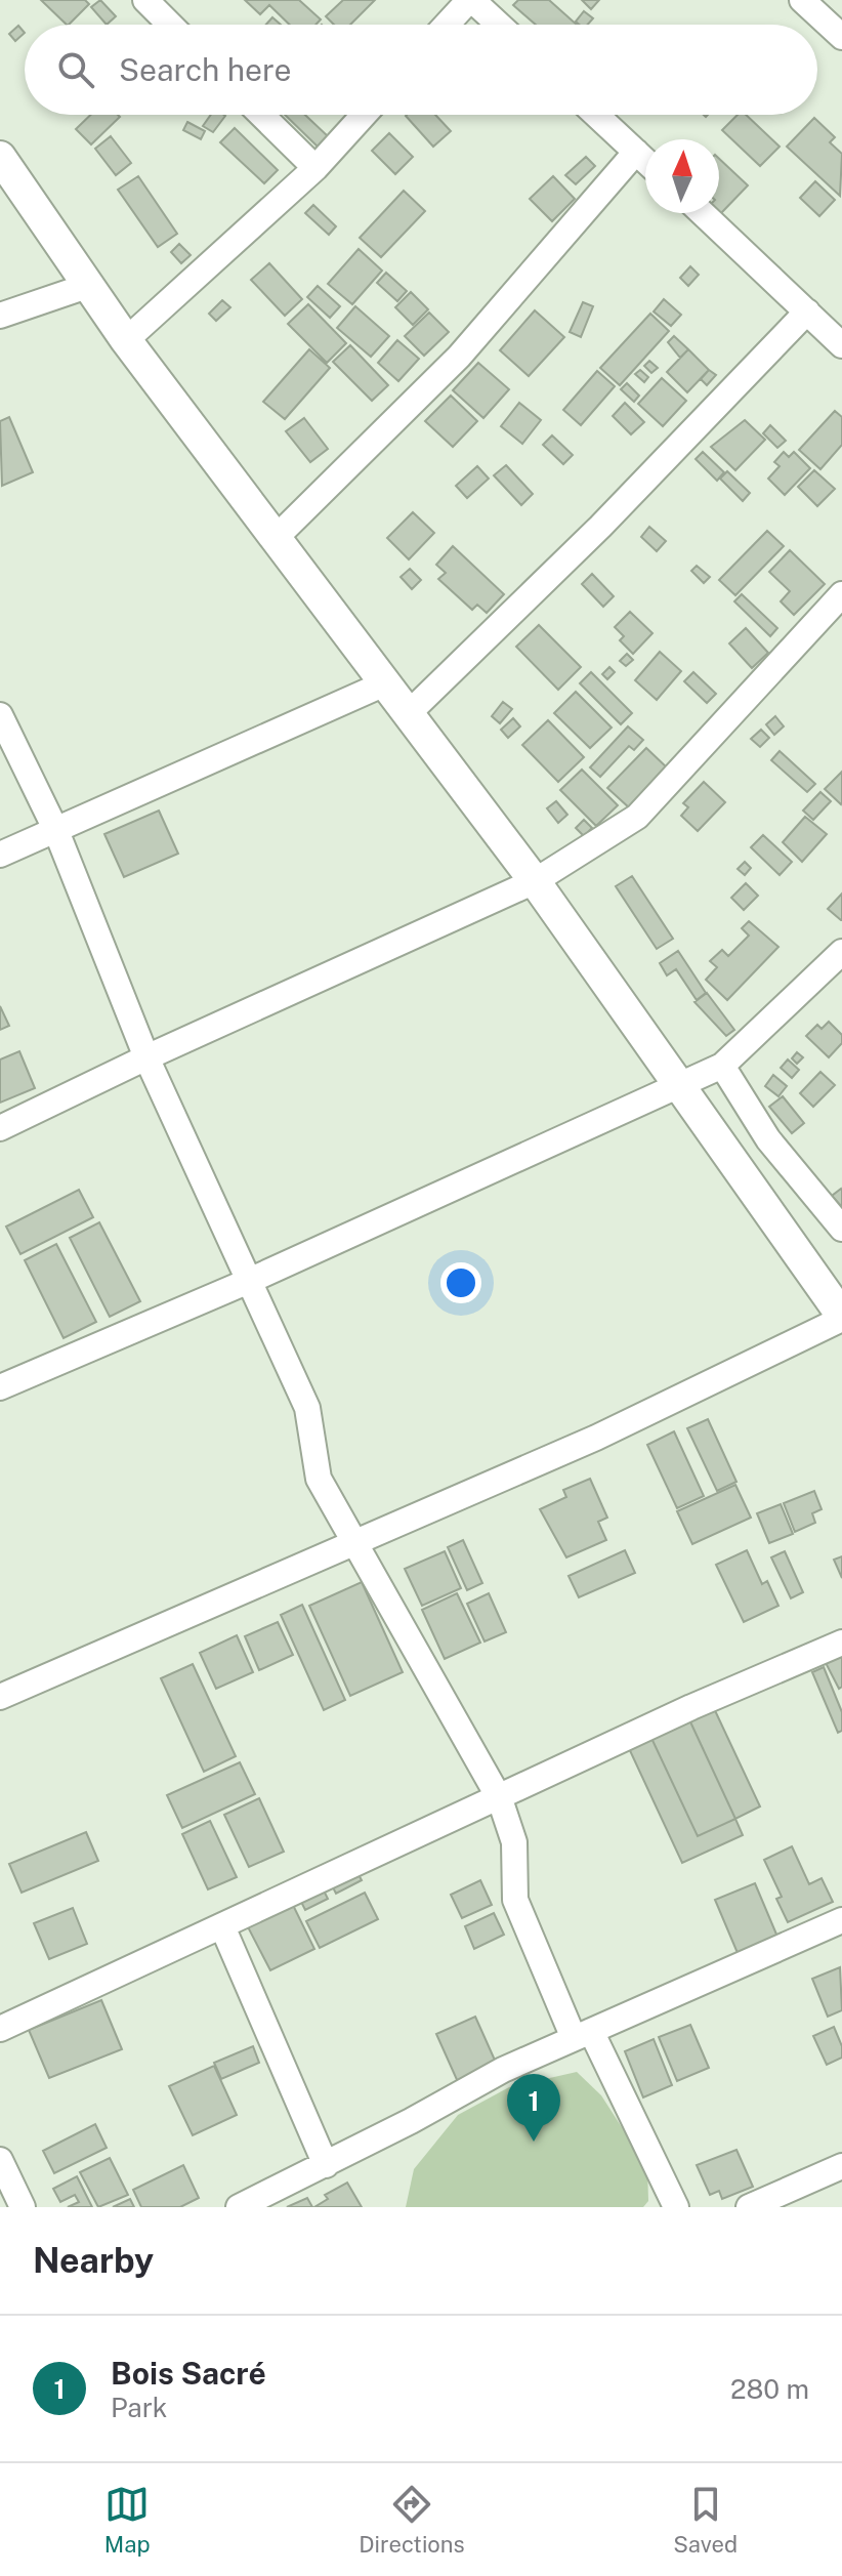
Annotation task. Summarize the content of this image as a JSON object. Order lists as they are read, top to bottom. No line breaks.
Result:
{"north":"top","page":{"search":"Search here","pins":"1","heading":"Nearby","list":[{"mark":"1","name":"Bois Sacré","note":"Park","value":"280 m"}],"nav":["Map","Directions","Saved"]}}
